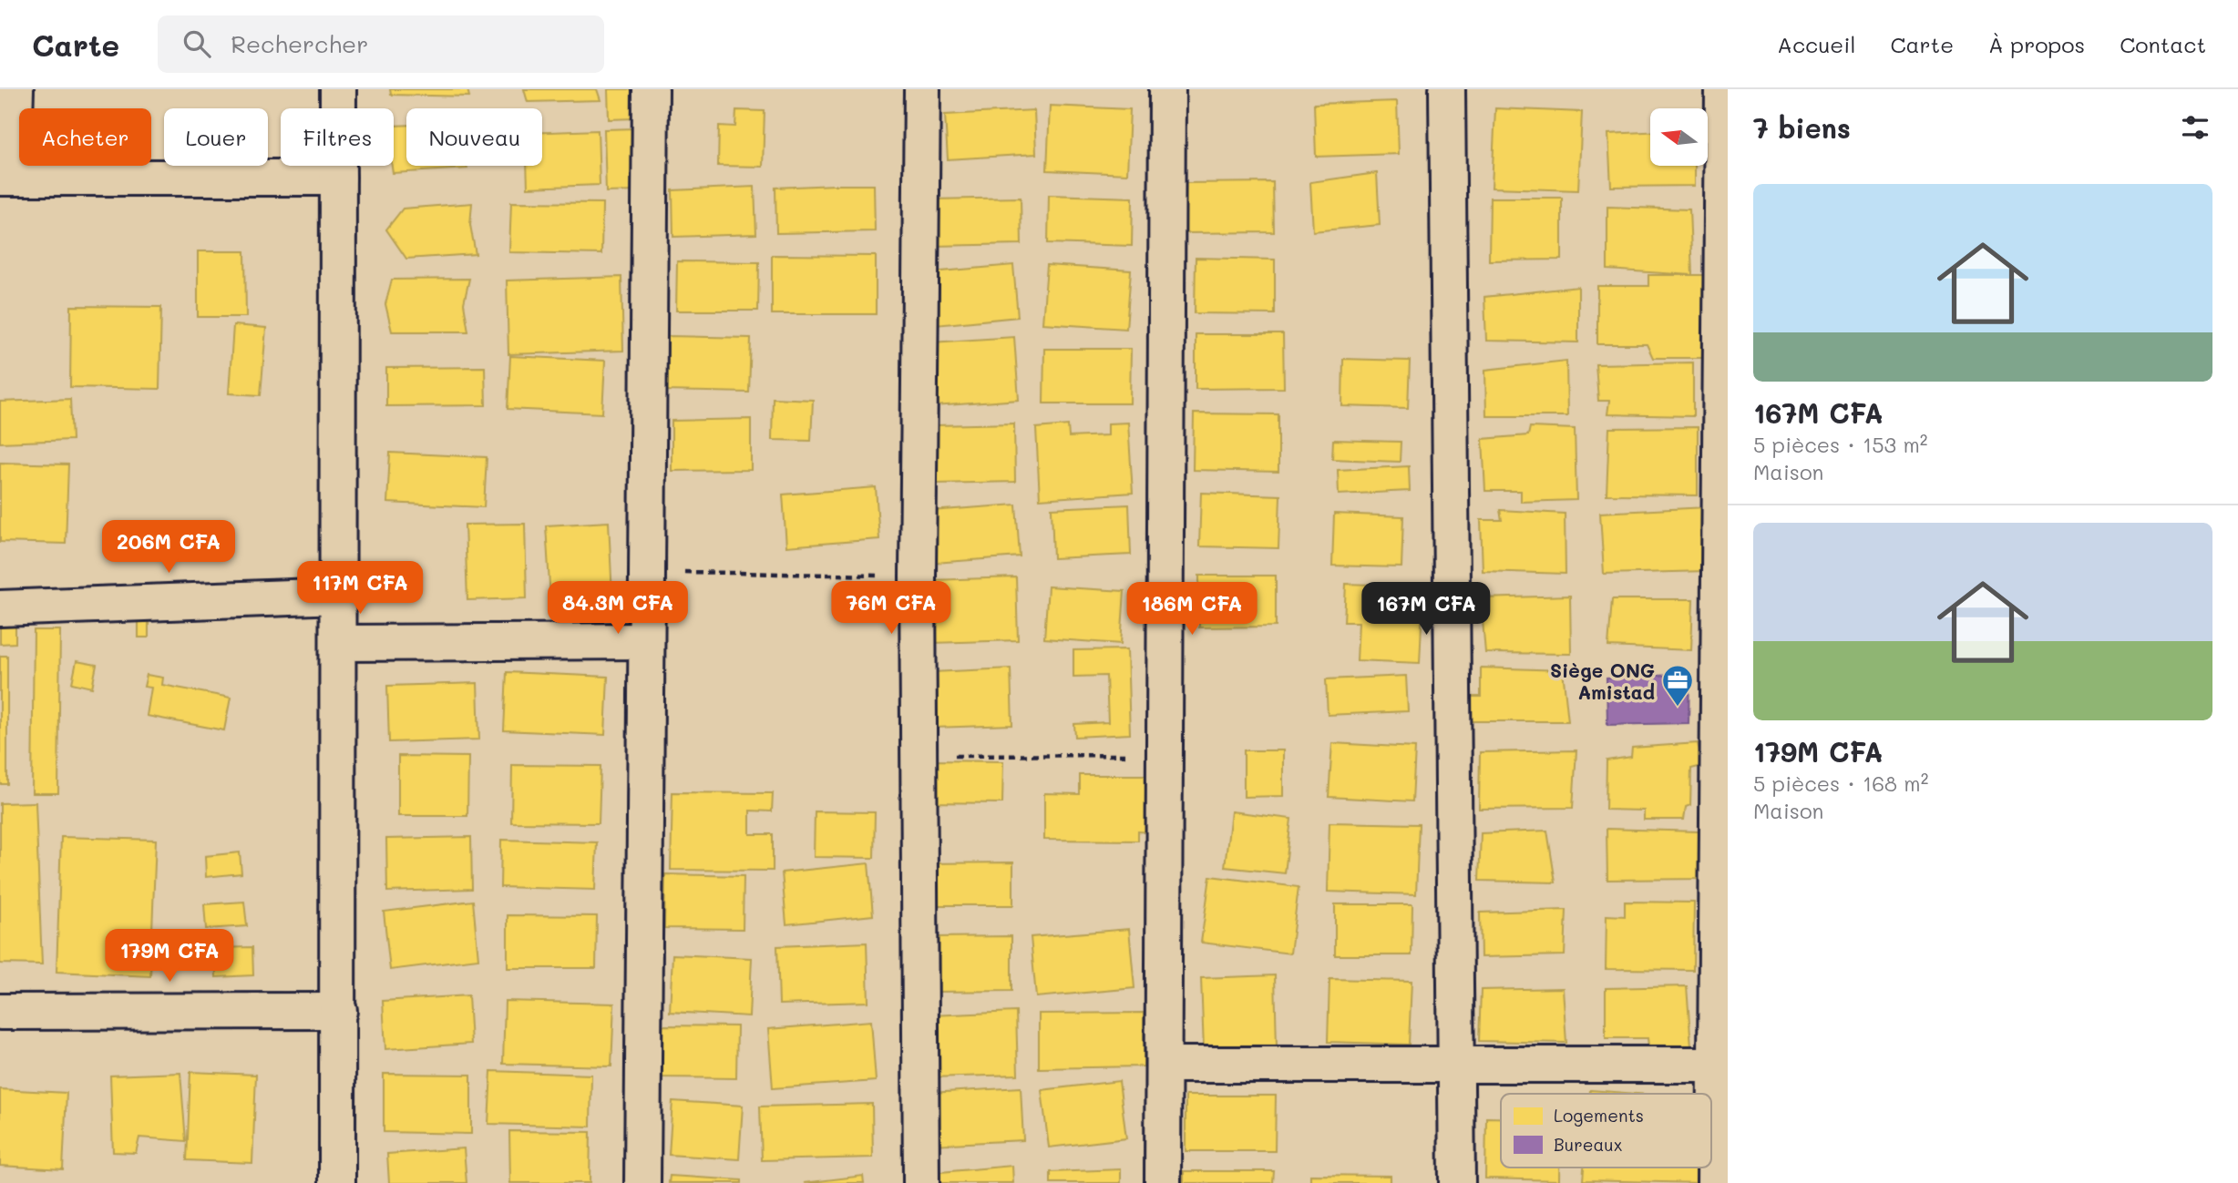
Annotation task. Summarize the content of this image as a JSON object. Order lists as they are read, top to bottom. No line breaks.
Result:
{"places":{"office":["Siège ONG Amistad"]},"legend":["Logements","Bureaux"],"north":"left","page":{"header":"Carte","search":"Rechercher","nav":["Accueil","Carte","À propos","Contact"],"heading":"7 biens","chip":["Acheter","Louer","Filtres","Nouveau"],"list":[{"name":"167M CFA","note":"5 pièces · 153 m² · Maison"},{"name":"179M CFA","note":"5 pièces · 168 m² · Maison"}],"price":["206M CFA","117M CFA","84.3M CFA","76M CFA","186M CFA","167M CFA","179M CFA"]}}
